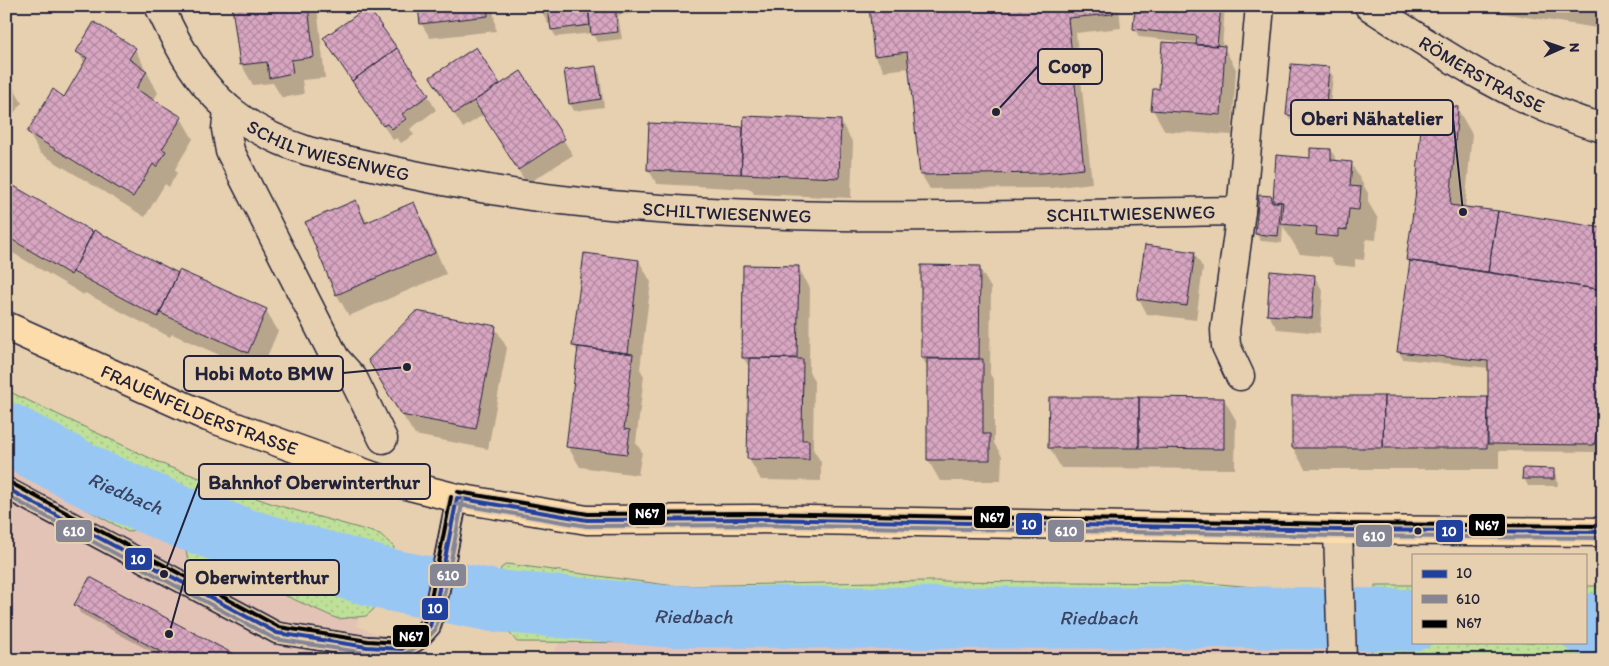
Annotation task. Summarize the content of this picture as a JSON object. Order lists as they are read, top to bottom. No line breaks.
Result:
{"streets":{"main road":["FRAUENFELDERSTRASSE"],"street":["RÖMERSTRASSE","SCHILTWIESENWEG"]},"water":["Riedbach"],"places":["Coop","Oberi Nähatelier","Hobi Moto BMW","Bahnhof Oberwinterthur","Oberwinterthur"],"lines":["transit line N67","transit line 10","transit line 610"],"legend":["10","610","N67"],"north":"right"}
